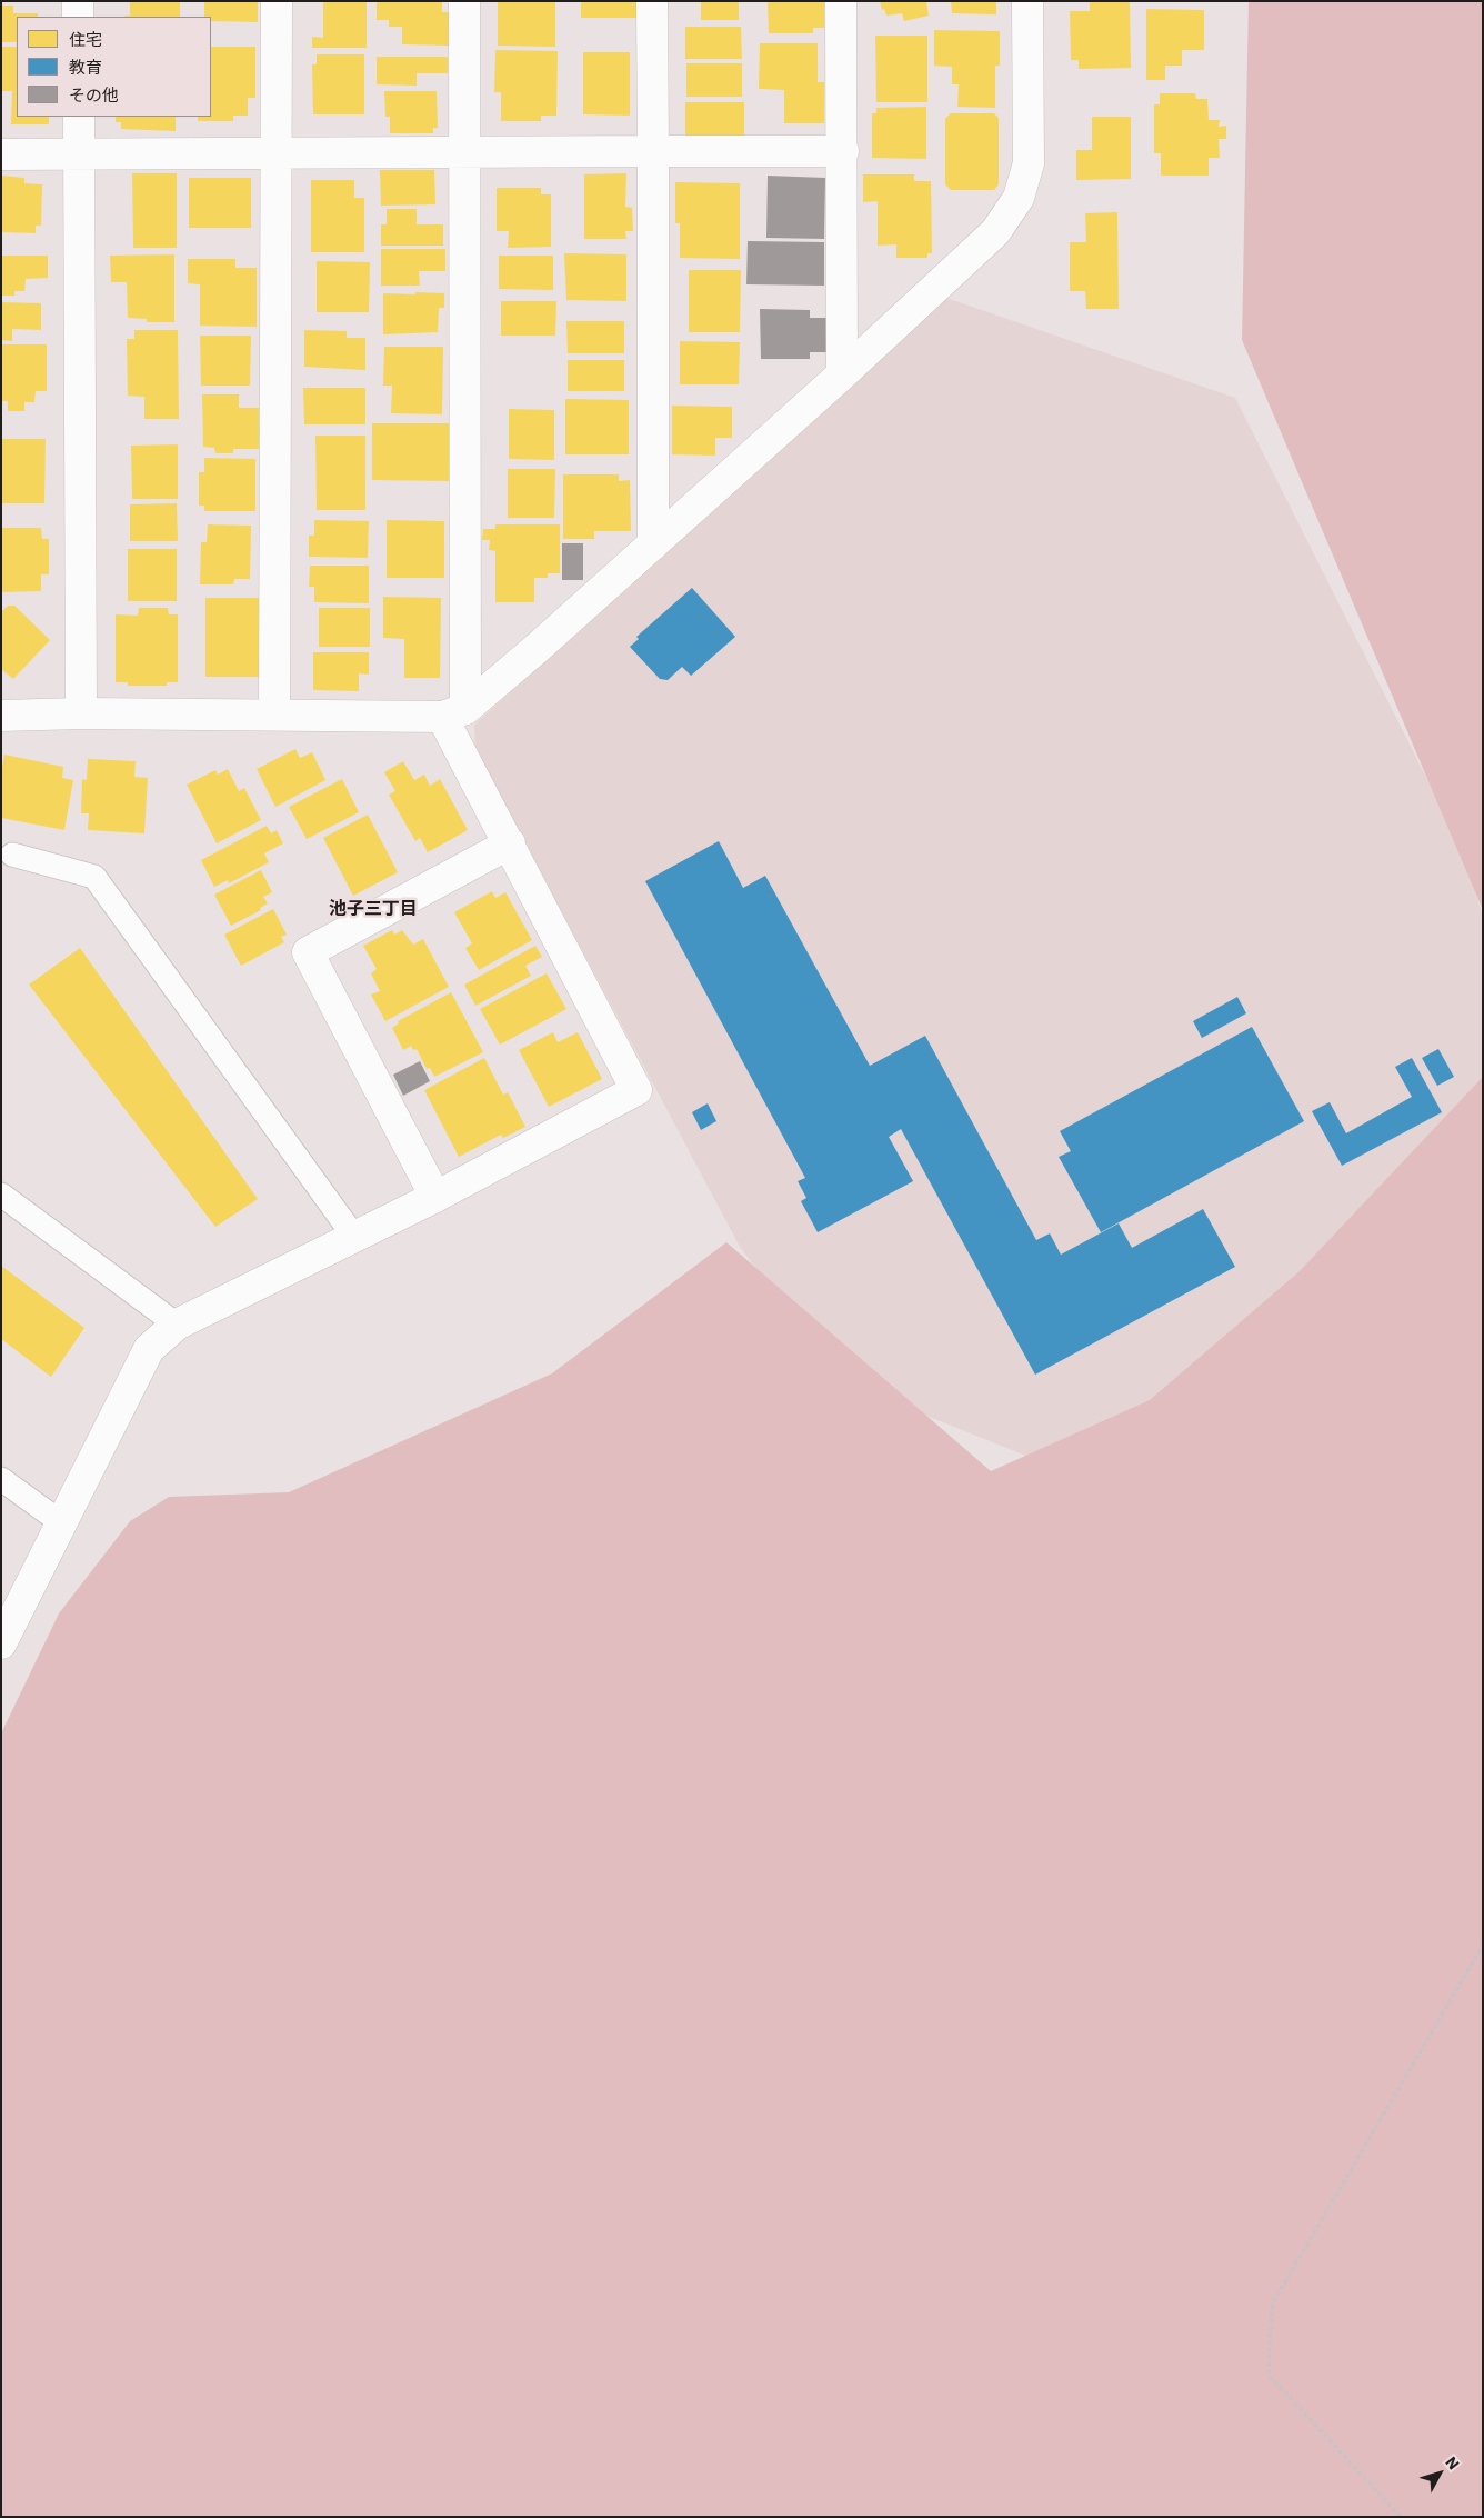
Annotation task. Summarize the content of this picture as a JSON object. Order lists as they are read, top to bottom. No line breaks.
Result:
{"districts":["池子三丁目"],"legend":["住宅","教育","その他"],"north":"top right"}
